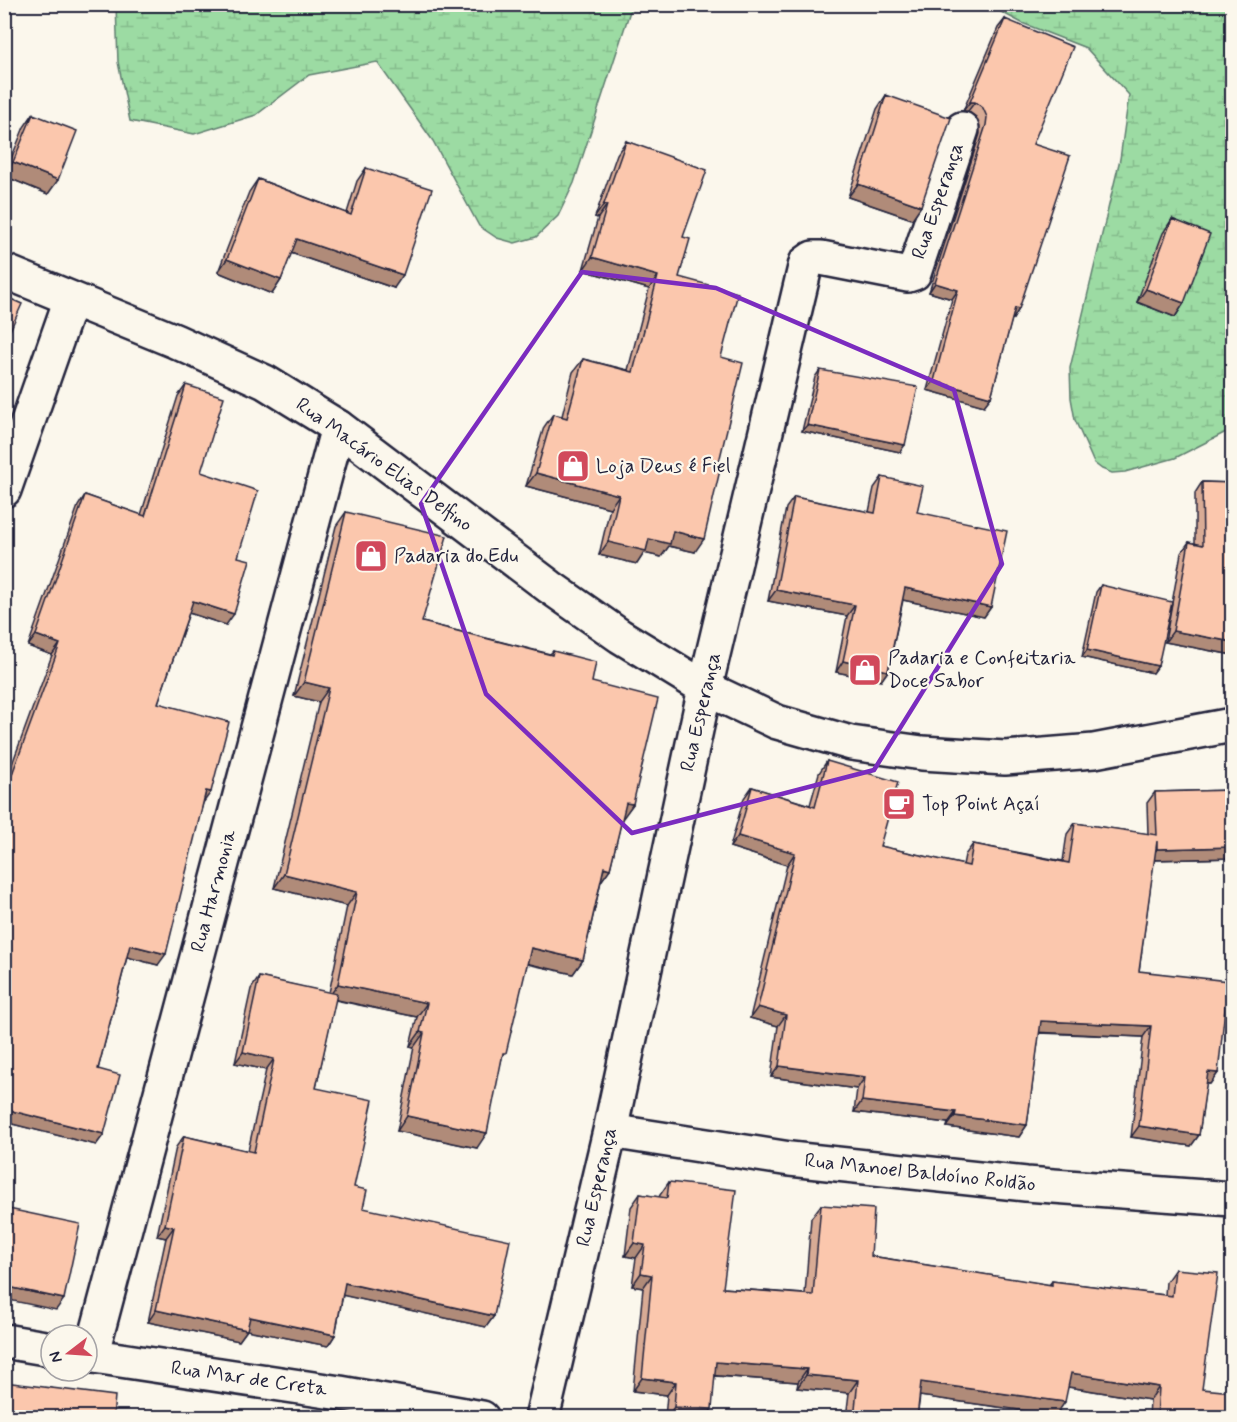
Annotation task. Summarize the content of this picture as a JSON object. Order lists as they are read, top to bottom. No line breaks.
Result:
{"streets":{"street":["Rua Esperança","Rua Macário Elias Delfino","Rua Harmonia","Rua Manoel Baldoíno Roldão","Rua Mar de Creta"]},"crossings":[["Rua Esperança","Rua Macário Elias Delfino"],["Rua Esperança","Rua Manoel Baldoíno Roldão"],["Rua Macário Elias Delfino","Rua Harmonia"]],"places":{"shop":["Loja Deus é Fiel","Padaria do Edu","Padaria e Confeitaria Doce Sabor"],"cafe":["Top Point Açaí"]},"north":"left"}
